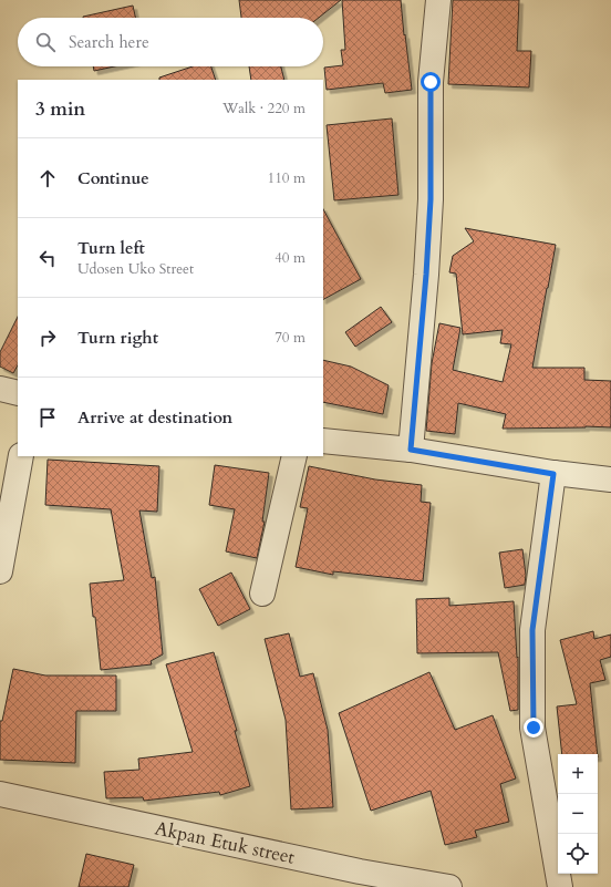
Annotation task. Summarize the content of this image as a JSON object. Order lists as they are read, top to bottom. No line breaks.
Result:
{"streets":{"street":["Akpan Etuk street"]},"page":{"search":"Search here","heading":["3 min","Walk · 220 m"],"list":[["Continue","110 m"],["Turn left","Udosen Uko Street","40 m"],["Turn right","70 m"],"Arrive at destination"],"map_buttons":["+","−"]}}
